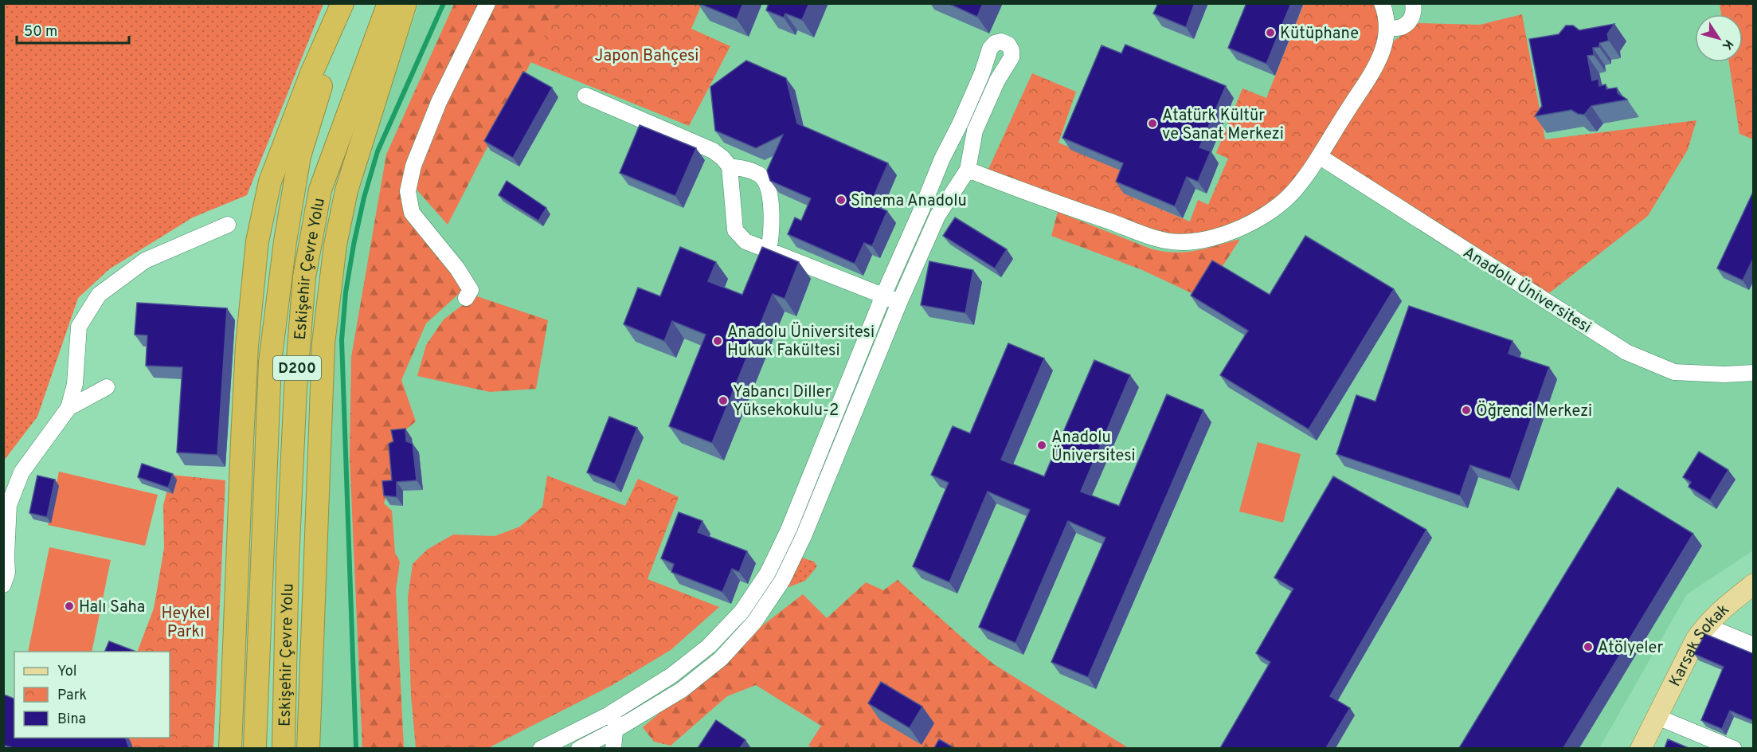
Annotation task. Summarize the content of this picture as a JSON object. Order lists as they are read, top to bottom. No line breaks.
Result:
{"streets":{"highway":["Eskişehir Çevre Yolu","D200"],"main road":["Karsak Sokak"],"street":["Anadolu Üniversitesi"]},"parks":["Japon Bahçesi","Heykel Parkı"],"places":["Kütüphane","Atatürk Kültür ve Sanat Merkezi","Sinema Anadolu","Anadolu Üniversitesi Hukuk Fakültesi","Yabancı Diller Yüksekokulu-2","Öğrenci Merkezi","Anadolu Üniversitesi","Halı Saha","Atölyeler"],"legend":["Yol","Park","Bina"],"scale_bar":"50 m","north":"bottom right"}
